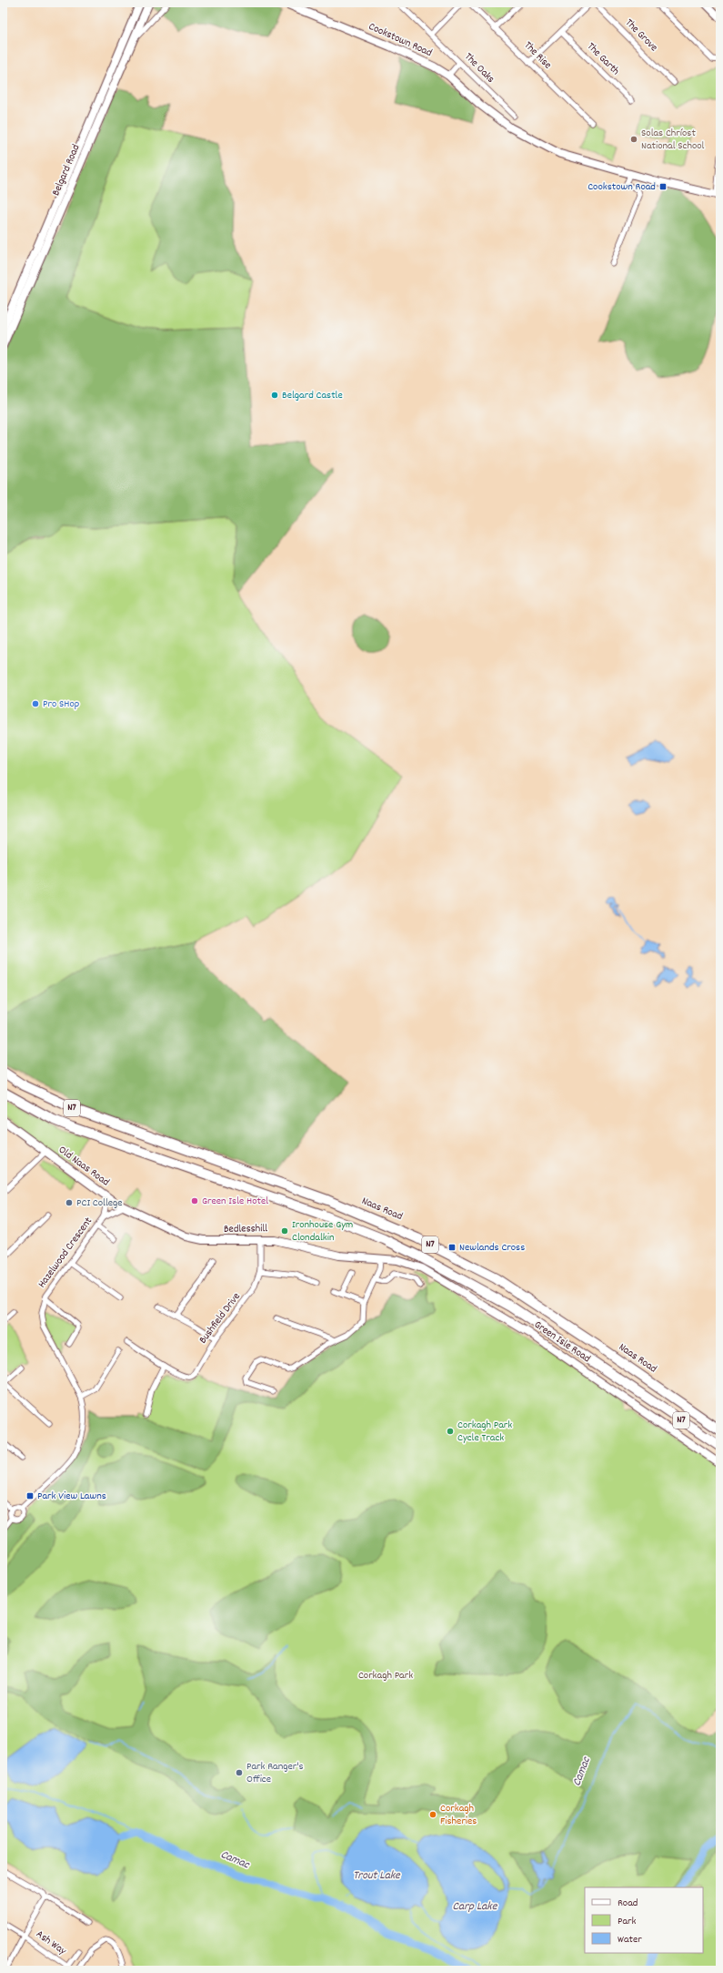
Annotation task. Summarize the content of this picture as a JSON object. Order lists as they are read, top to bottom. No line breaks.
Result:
{"streets":{"highway":["N7","Naas Road"],"street":["The Grove","Cookstown Road","The Rise","The Garth","The Oaks","Belgard Road","Old Naas Road","Bedlesshill","Hazelwood Crescent","Bushfield Drive","Green Isle Road","Ash Way"]},"crossings":[["N7","Naas Road"],["Old Naas Road","Bedlesshill"],["Bedlesshill","Bushfield Drive"],["Bedlesshill","Green Isle Road"]],"water":["Camac","Trout Lake","Carp Lake"],"parks":["Corkagh Park"],"places":{"other":["Solas Chríost National School","Belgard Castle","Pro SHop","Green Isle Hotel","PCI College","Ironhouse Gym Clondalkin","Corkagh Park Cycle Track","Park Ranger's Office","Corkagh Fisheries"],"transit":["Cookstown Road","Newlands Cross","Park View Lawns"]},"legend":["Road","Park","Water"]}
